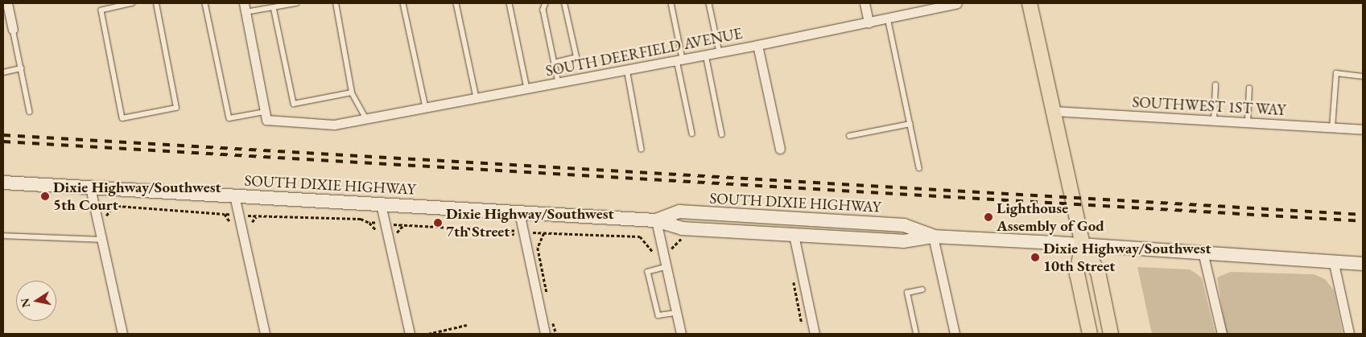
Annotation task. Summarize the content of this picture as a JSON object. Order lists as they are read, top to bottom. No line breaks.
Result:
{"streets":{"main road":["SOUTH DIXIE HIGHWAY"],"street":["SOUTH DEERFIELD AVENUE","SOUTHWEST 1ST WAY"]},"places":["Dixie Highway/Southwest 5th Court","Lighthouse Assembly of God","Dixie Highway/Southwest 7th Street","Dixie Highway/Southwest 10th Street"],"north":"left"}
